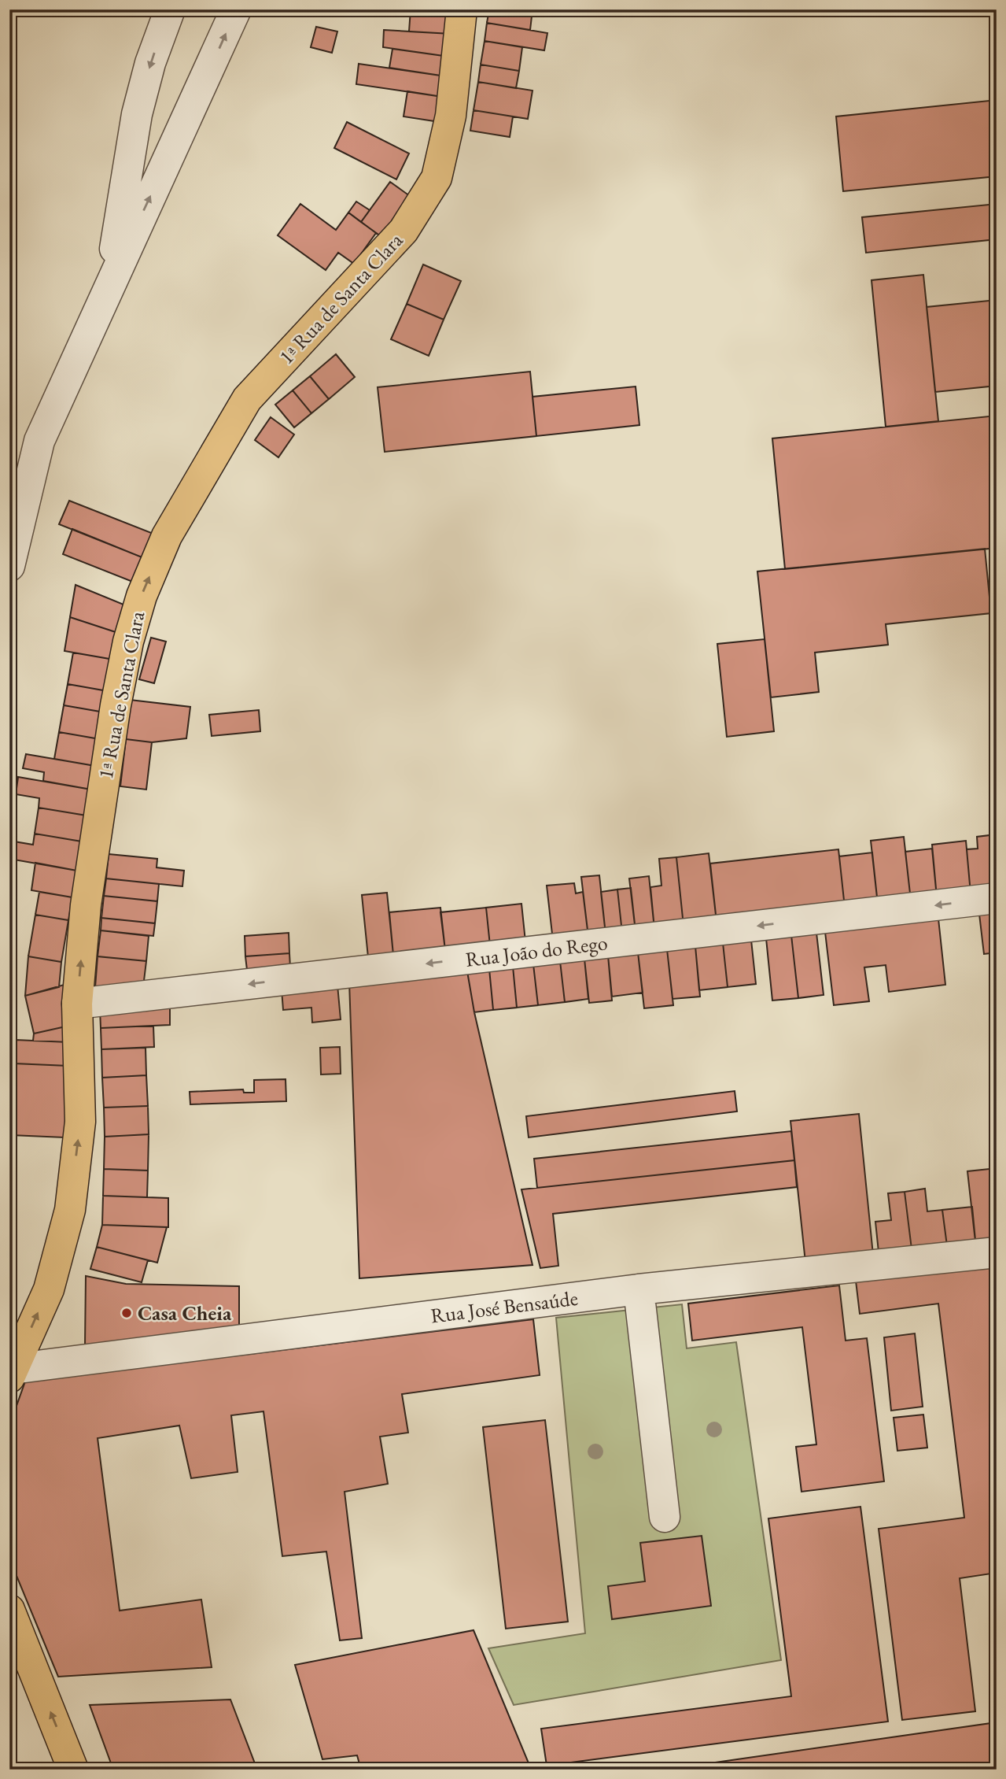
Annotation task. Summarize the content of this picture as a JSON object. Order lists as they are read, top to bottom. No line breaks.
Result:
{"streets":{"main road":["1ª Rua de Santa Clara"],"street":["Rua João do Rego","Rua José Bensaúde"]},"crossings":[["1ª Rua de Santa Clara","Rua João do Rego"],["1ª Rua de Santa Clara","Rua José Bensaúde"]],"one_way":["1ª Rua de Santa Clara","Rua João do Rego"],"places":["Casa Cheia"]}
